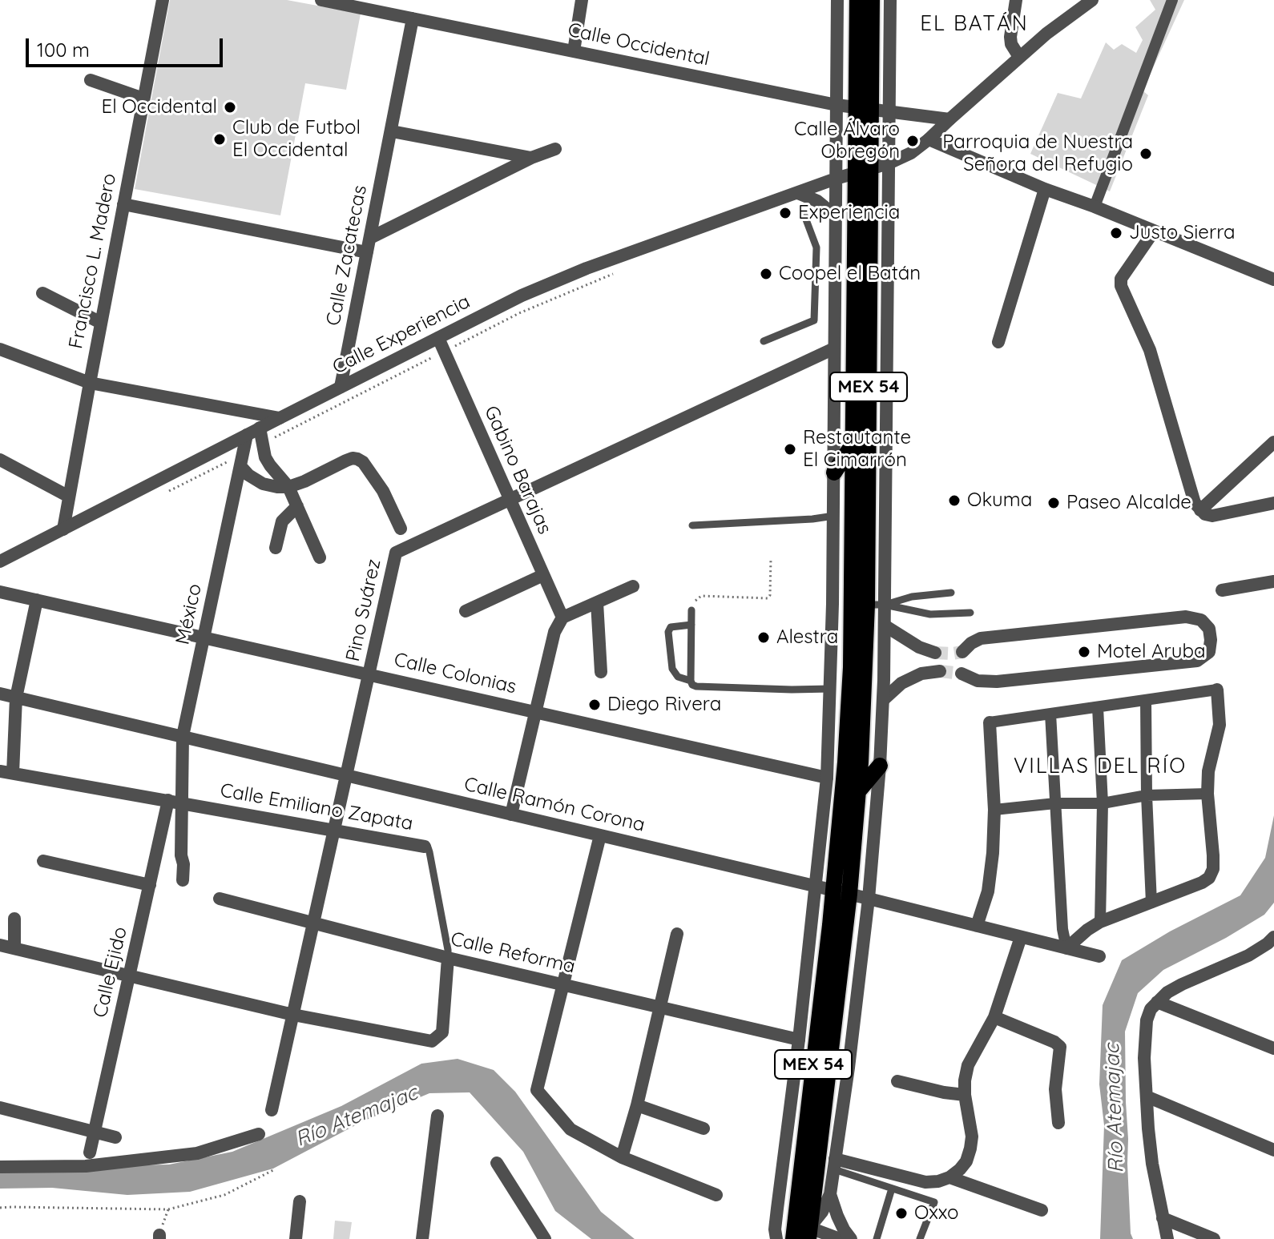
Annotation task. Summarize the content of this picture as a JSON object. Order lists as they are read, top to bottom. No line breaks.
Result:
{"streets":{"main road":["MEX 54"],"street":["Calle Occidental","Calle Zacatecas","Francisco L. Madero","Calle Experiencia","Gabino Barajas","Pino Suárez","México","Calle Colonias","Calle Ramón Corona","Calle Emiliano Zapata","Calle Reforma","Calle Ejido"]},"crossings":[["Calle Occidental","Calle Zacatecas"],["Calle Occidental","MEX 54"],["Calle Zacatecas","Calle Experiencia"],["Francisco L. Madero","Calle Experiencia"],["Calle Experiencia","MEX 54"],["Calle Experiencia","Gabino Barajas"],["Calle Experiencia","México"],["MEX 54","Calle Ramón Corona"],["Gabino Barajas","Pino Suárez"],["Pino Suárez","Calle Colonias"],["Pino Suárez","Calle Ramón Corona"],["Pino Suárez","Calle Emiliano Zapata"],["Pino Suárez","Calle Reforma"],["México","Calle Colonias"],["México","Calle Ramón Corona"],["México","Calle Emiliano Zapata"],["Calle Emiliano Zapata","Calle Reforma"],["Calle Emiliano Zapata","Calle Ejido"]],"districts":["EL BATÁN","VILLAS DEL RÍO"],"water":["Río Atemajac"],"places":["El Occidental","Club de Futbol El Occidental","Calle Álvaro Obregón","Parroquia de Nuestra Señora del Refugio","Experiencia","Justo Sierra","Coopel el Batán","Restautante El Cimarrón","Okuma","Paseo Alcalde","Alestra","Motel Aruba","Diego Rivera","Oxxo"],"scale_bar":"100 m"}
